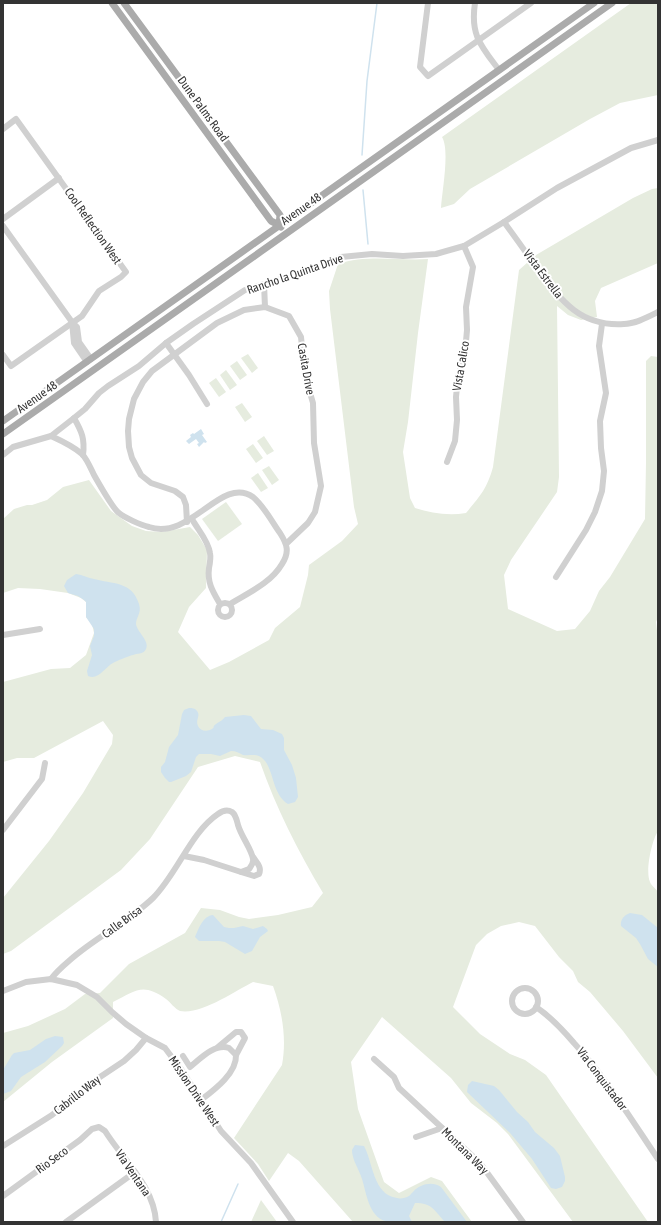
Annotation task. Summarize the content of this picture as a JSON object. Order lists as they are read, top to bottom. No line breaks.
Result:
{"streets":{"main road":["Dune Palms Road","Avenue 48"],"street":["Cool Reflection West","Rancho la Quinta Drive","Vista Estrella","Vista Calico","Casita Drive","Calle Brisa","Via Conquistador","Mission Drive West","Cabrillo Way","Montana Way","Rio Seco","Via Ventana"]},"crossings":[["Dune Palms Road","Avenue 48"],["Rancho la Quinta Drive","Vista Estrella"],["Rancho la Quinta Drive","Vista Calico"],["Calle Brisa","Mission Drive West"],["Mission Drive West","Cabrillo Way"],["Rio Seco","Via Ventana"]]}
